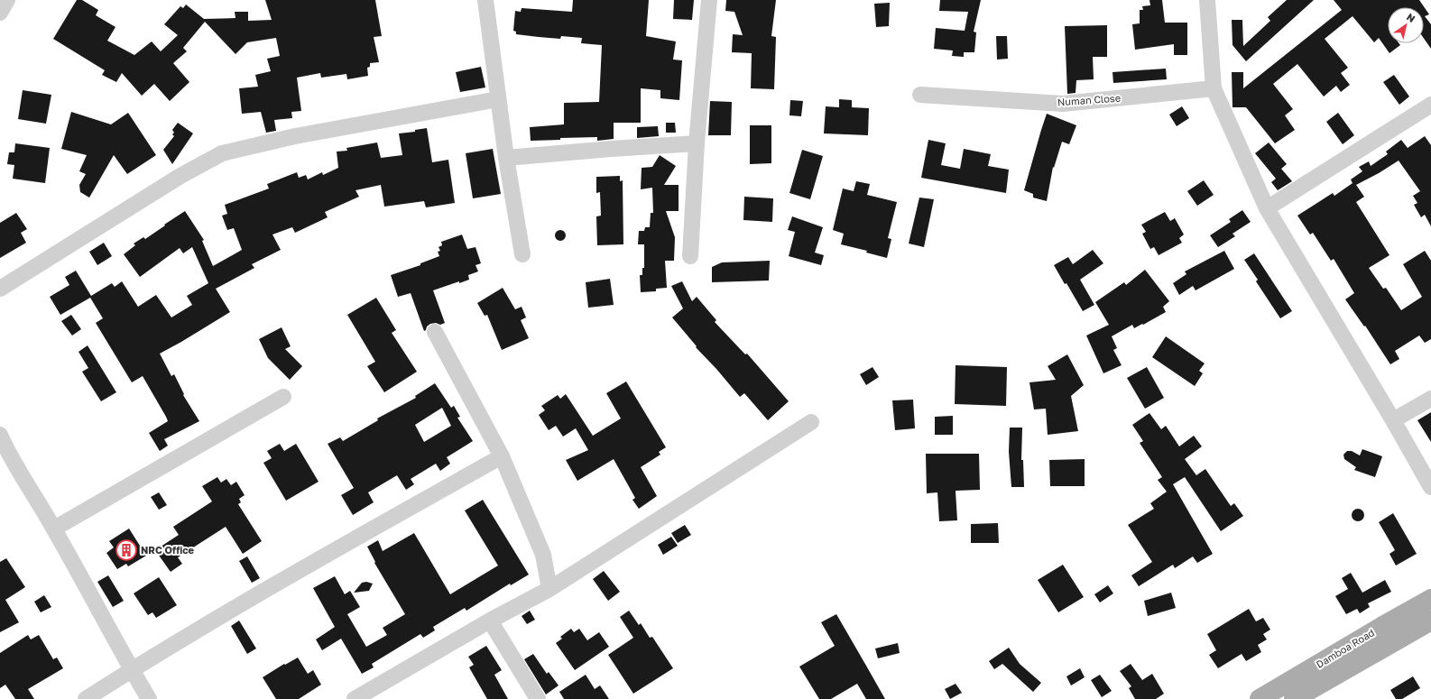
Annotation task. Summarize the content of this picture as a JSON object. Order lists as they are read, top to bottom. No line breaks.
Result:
{"streets":{"main road":["Damboa Road"],"street":["Numan Close"]},"places":{"building":["NRC Office"]},"north":"top right"}
